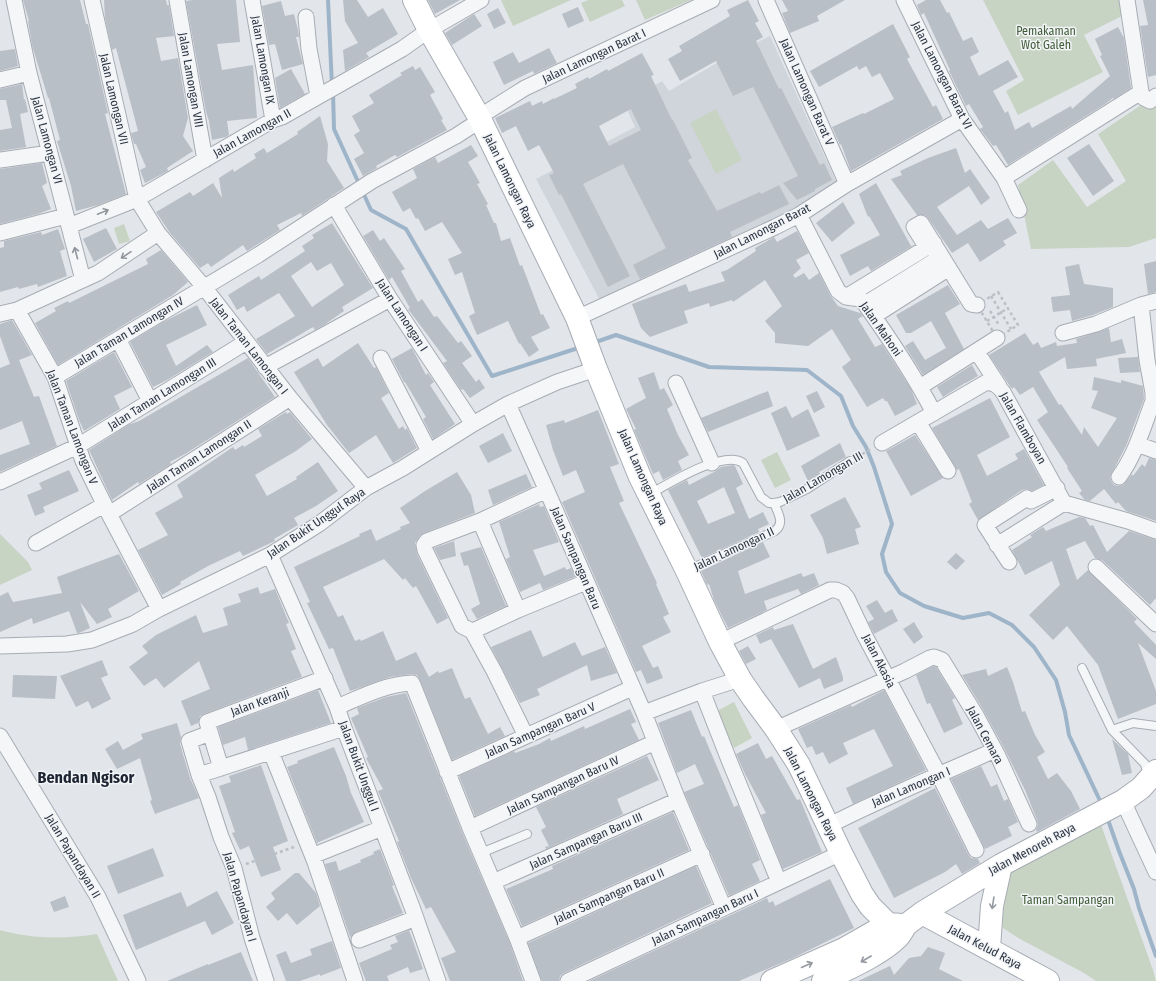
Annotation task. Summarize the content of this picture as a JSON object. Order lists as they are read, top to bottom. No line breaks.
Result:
{"streets":{"street":["Jalan Lamongan Barat I","Jalan Lamongan IX","Jalan Lamongan Barat VI","Jalan Lamongan VIII","Jalan Lamongan Barat V","Jalan Lamongan VII","Jalan Lamongan II","Jalan Lamongan VI","Jalan Lamongan Raya","Jalan Lamongan Barat","Jalan Lamongan I","Jalan Mahoni","Jalan Taman Lamongan IV","Jalan Taman Lamongan I","Jalan Taman Lamongan III","Jalan Taman Lamongan V","Jalan Flamboyan","Jalan Taman Lamongan II","Jalan Bukit Unggul Raya","Jalan Sampangan Baru","Jalan Akasia","Jalan Keranji","Jalan Sampangan Baru V","Jalan Cemara","Jalan Bukit Unggul I","Jalan Sampangan Baru IV","Jalan Sampangan Baru III","Jalan Menoreh Raya","Jalan Papandayan II","Jalan Sampangan Baru II","Jalan Papandayan I","Jalan Sampangan Baru I","Jalan Kelud Raya"],"lane":["Jalan Lamongan III"]},"crossings":[["Jalan Lamongan Barat I","Jalan Lamongan Raya"],["Jalan Lamongan IX","Jalan Lamongan II"],["Jalan Lamongan Barat VI","Jalan Lamongan Barat"],["Jalan Lamongan VIII","Jalan Lamongan II"],["Jalan Lamongan Barat V","Jalan Lamongan Barat"],["Jalan Lamongan VII","Jalan Lamongan II"],["Jalan Lamongan VII","Jalan Taman Lamongan I"],["Jalan Lamongan II","Jalan Lamongan VI"],["Jalan Lamongan II","Jalan Lamongan Raya"],["Jalan Lamongan II","Jalan Taman Lamongan I"],["Jalan Lamongan II","Jalan Lamongan III"],["Jalan Lamongan Raya","Jalan Lamongan Barat"],["Jalan Lamongan Raya","Jalan Lamongan I"],["Jalan Lamongan Raya","Jalan Lamongan III"],["Jalan Lamongan Raya","Jalan Bukit Unggul Raya"],["Jalan Lamongan Raya","Jalan Akasia"],["Jalan Lamongan Raya","Jalan Menoreh Raya"],["Jalan Lamongan Raya","Jalan Sampangan Baru I"],["Jalan Lamongan Raya","Jalan Kelud Raya"],["Jalan Lamongan Barat","Jalan Mahoni"],["Jalan Lamongan I","Jalan Bukit Unggul Raya"],["Jalan Lamongan I","Jalan Akasia"],["Jalan Lamongan I","Jalan Cemara"],["Jalan Mahoni","Jalan Flamboyan"],["Jalan Taman Lamongan IV","Jalan Taman Lamongan I"],["Jalan Taman Lamongan IV","Jalan Taman Lamongan V"],["Jalan Taman Lamongan I","Jalan Taman Lamongan III"],["Jalan Taman Lamongan I","Jalan Taman Lamongan II"],["Jalan Taman Lamongan I","Jalan Bukit Unggul Raya"],["Jalan Taman Lamongan III","Jalan Taman Lamongan V"],["Jalan Taman Lamongan V","Jalan Taman Lamongan II"],["Jalan Taman Lamongan V","Jalan Bukit Unggul Raya"],["Jalan Flamboyan","Jalan Lamongan III"],["Jalan Bukit Unggul Raya","Jalan Sampangan Baru"],["Jalan Bukit Unggul Raya","Jalan Bukit Unggul I"],["Jalan Sampangan Baru","Jalan Sampangan Baru V"],["Jalan Sampangan Baru","Jalan Sampangan Baru IV"],["Jalan Sampangan Baru","Jalan Sampangan Baru III"],["Jalan Sampangan Baru","Jalan Sampangan Baru II"],["Jalan Sampangan Baru","Jalan Sampangan Baru I"],["Jalan Akasia","Jalan Cemara"],["Jalan Keranji","Jalan Bukit Unggul I"],["Jalan Menoreh Raya","Jalan Kelud Raya"]],"districts":["Bendan Ngisor"],"parks":["Pemakaman Wot Galeh","Taman Sampangan"]}
